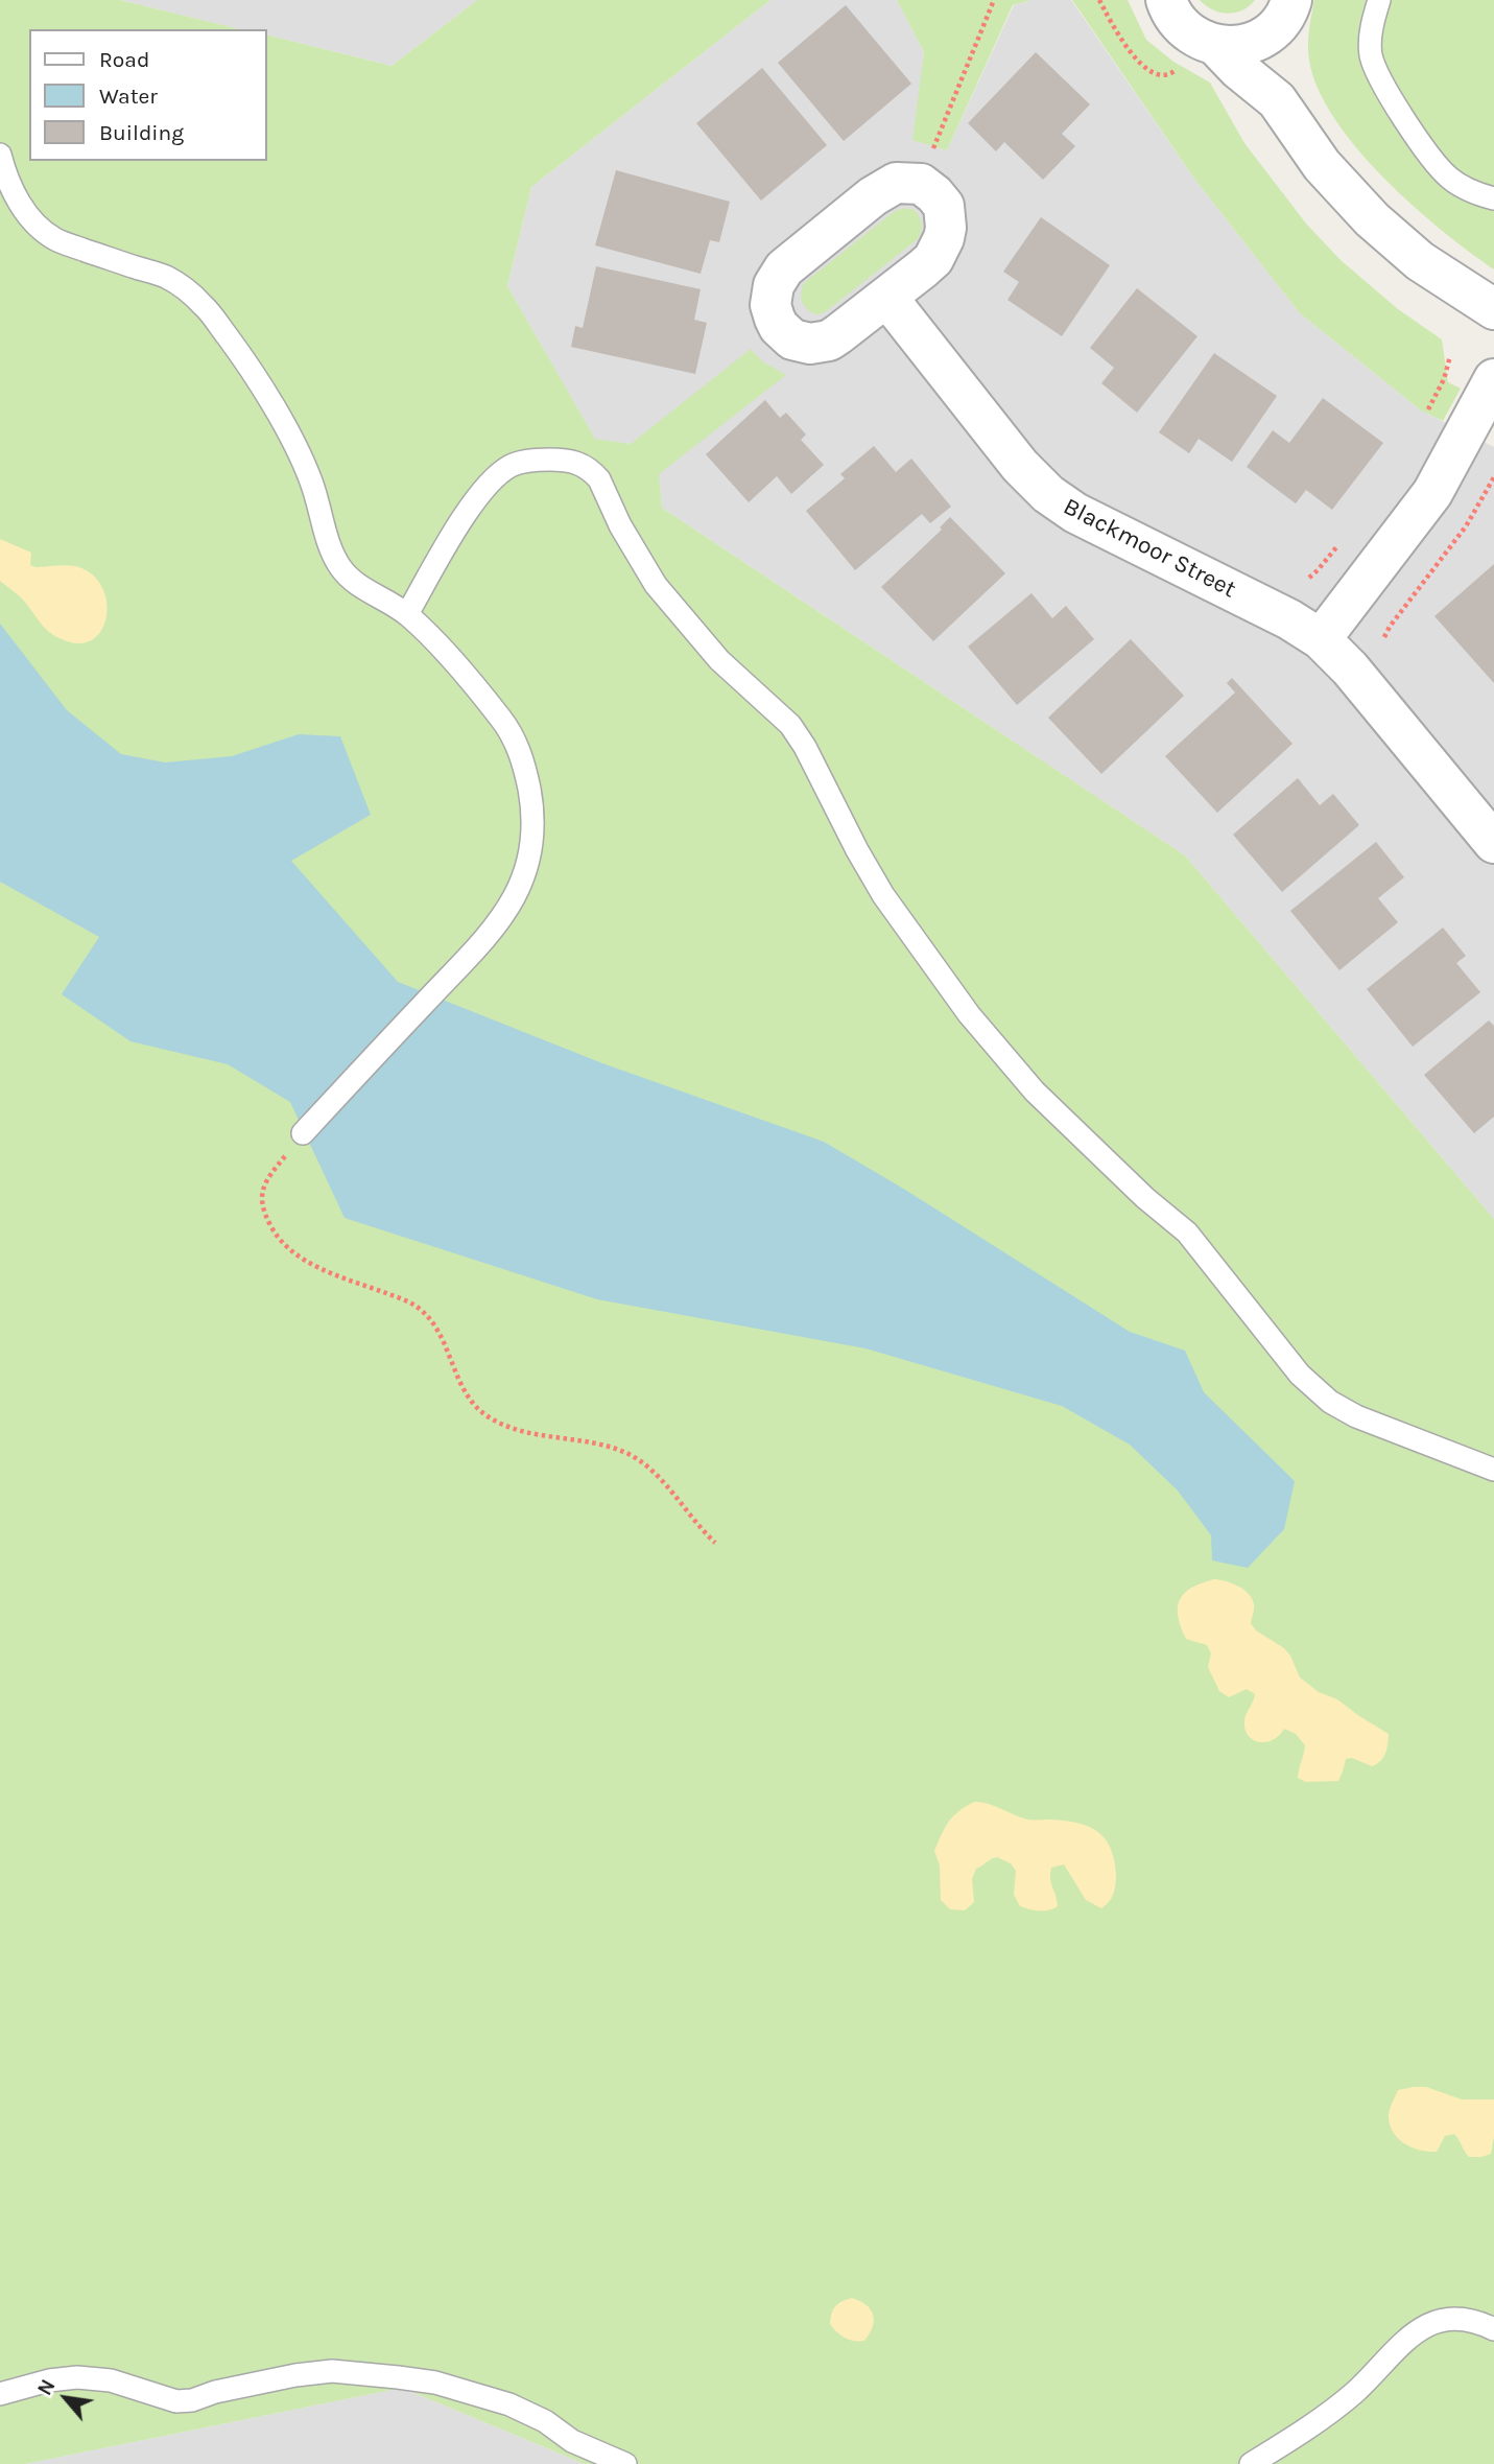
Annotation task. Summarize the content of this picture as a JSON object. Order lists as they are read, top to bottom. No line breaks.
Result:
{"streets":{"street":["Blackmoor Street"]},"legend":["Road","Water","Building"],"north":"top left"}
